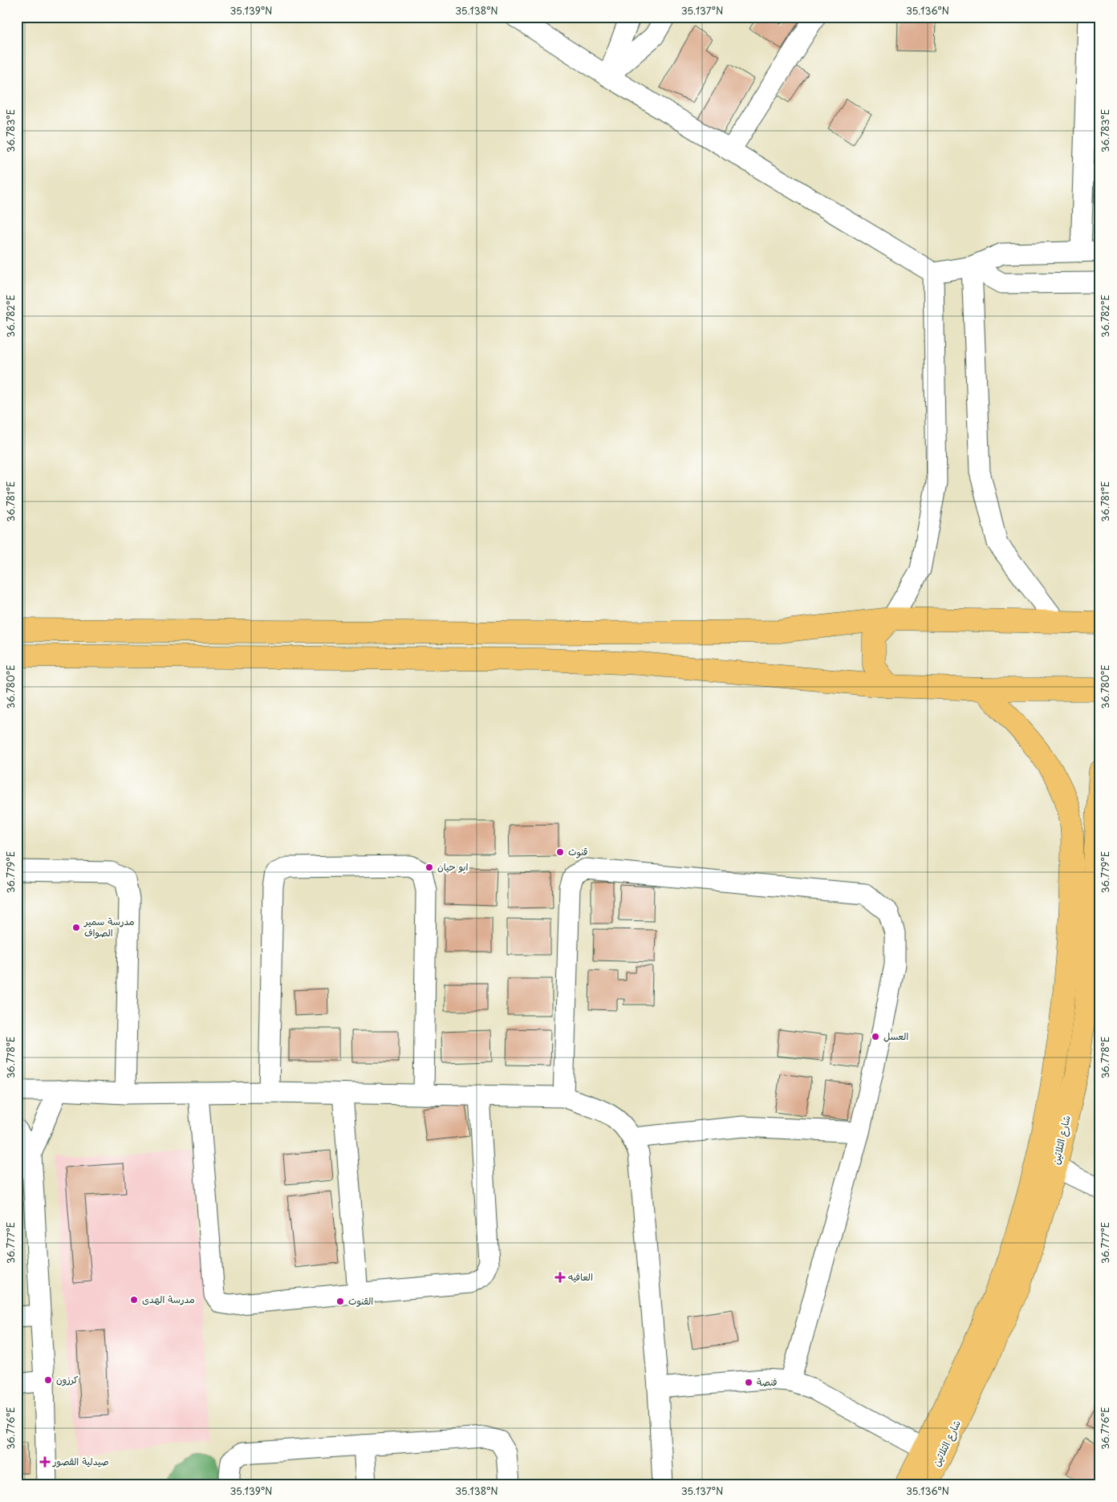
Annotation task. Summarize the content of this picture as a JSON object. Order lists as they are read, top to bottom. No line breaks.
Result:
{"streets":{"main road":["شارع الثلاثين"]},"places":{"other":["قنوت","ابو حيان","مدرسة سمير الصواف","العسل","مدرسة الهدى","القنوت","كرزون","فنصة"],"health":["العافيه","صيدلية القصور"]},"coordinates":["35.139°N","35.138°N","35.137°N","35.136°N","36.783°E","36.782°E","36.781°E","36.780°E","36.779°E","36.778°E","36.777°E","36.776°E"]}
